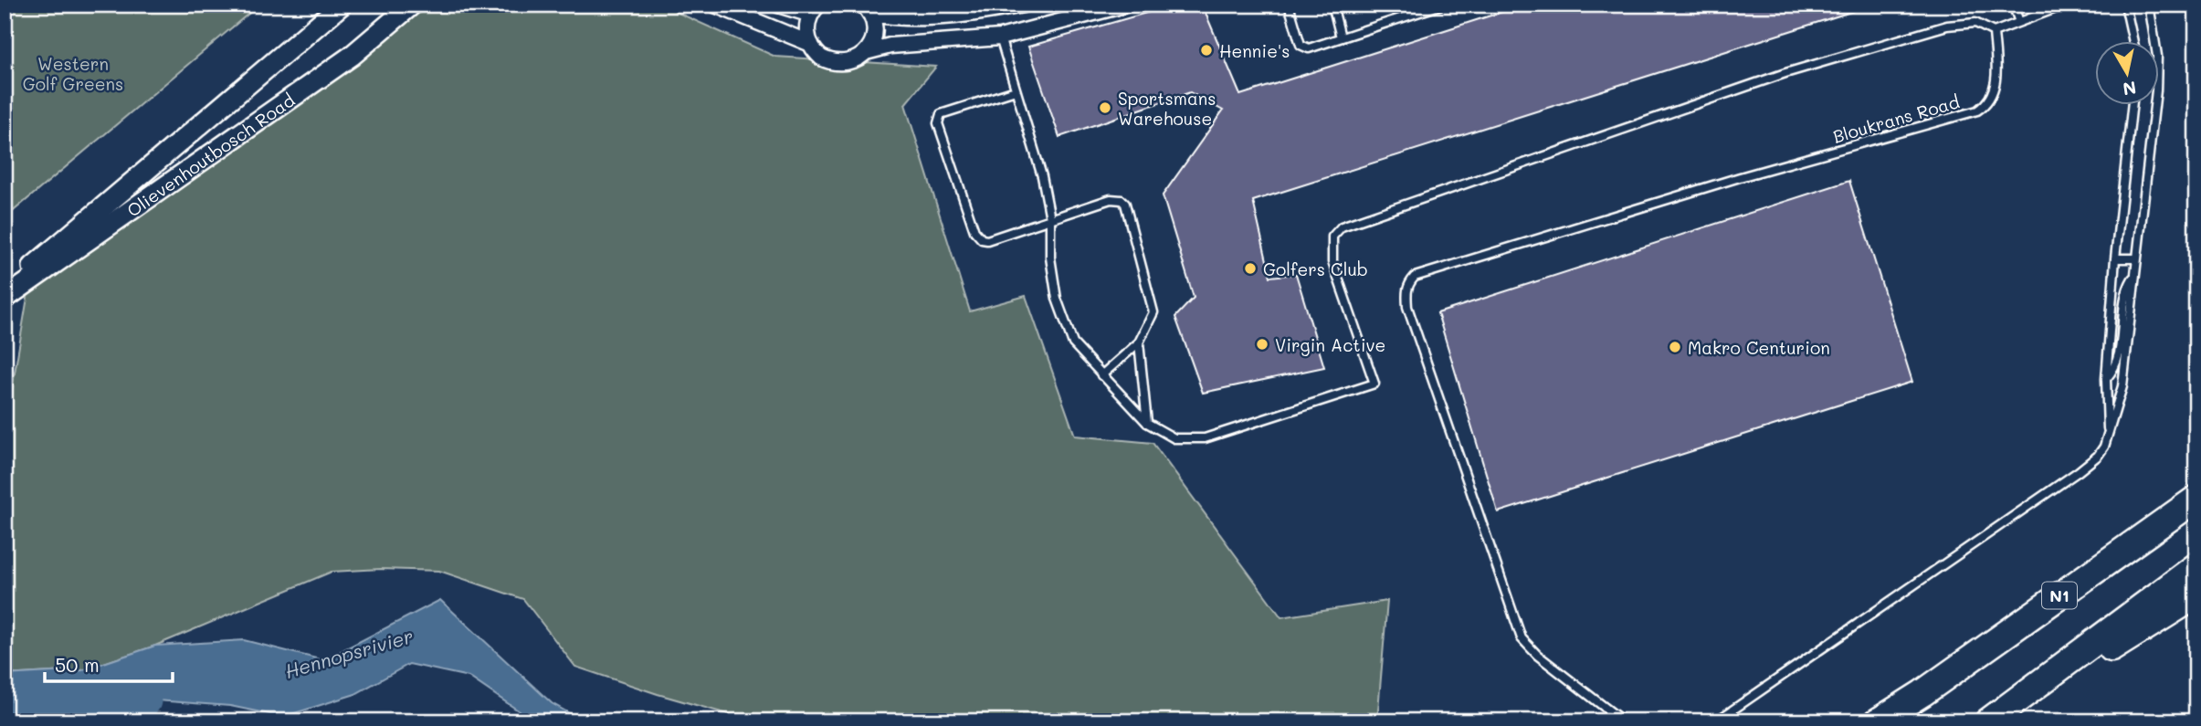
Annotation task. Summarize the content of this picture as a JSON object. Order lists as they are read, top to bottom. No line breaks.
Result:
{"streets":{"highway":["N1"],"main road":["Olievenhoutbosch Road"],"lane":["Bloukrans Road"]},"water":["Hennopsrivier"],"parks":["Western Golf Greens"],"places":["Hennie's","Sportsmans Warehouse","Golfers Club","Virgin Active","Makro Centurion"],"scale_bar":"50 m","north":"bottom"}
